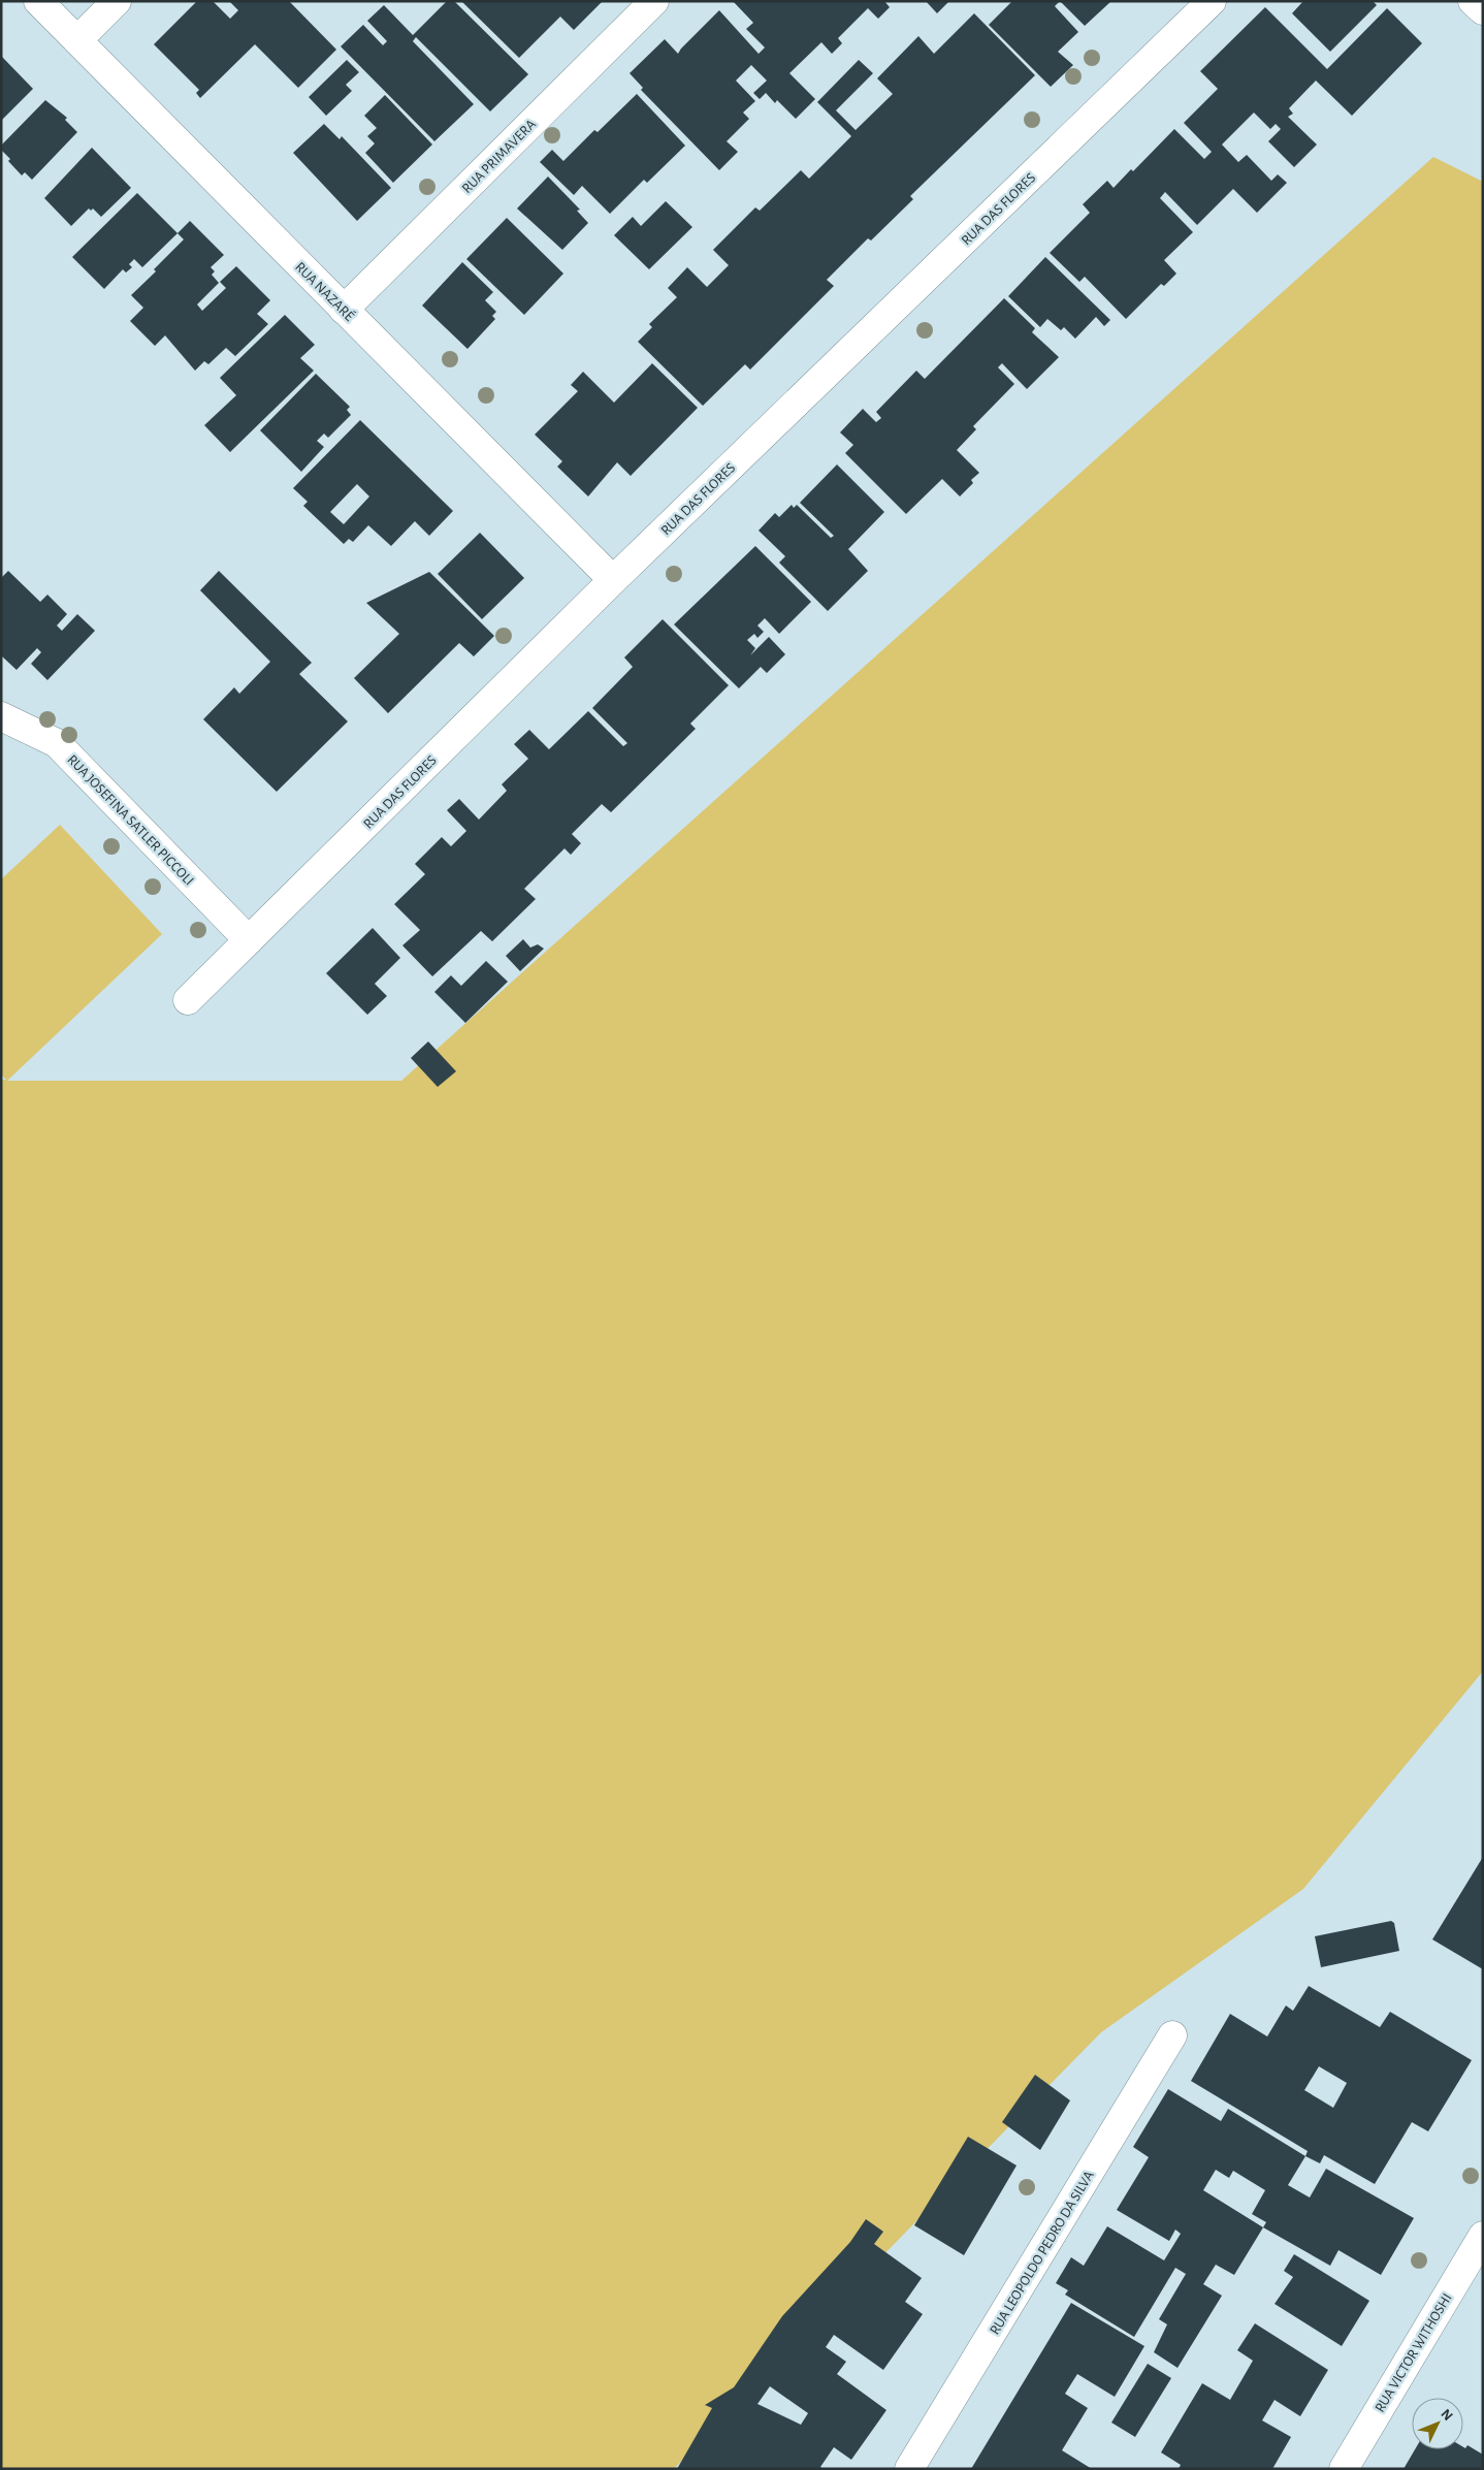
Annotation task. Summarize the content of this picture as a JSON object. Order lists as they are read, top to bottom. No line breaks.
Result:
{"streets":{"street":["RUA PRIMAVERA","RUA DAS FLORES","RUA NAZARÉ","RUA JOSEFINA SATLER PICCOLI","RUA LEOPOLDO PEDRO DA SILVA","RUA VICTOR WITHOSHI"]},"crossings":[["RUA PRIMAVERA","RUA NAZARÉ"],["RUA DAS FLORES","RUA NAZARÉ"],["RUA DAS FLORES","RUA JOSEFINA SATLER PICCOLI"]],"north":"top right"}
